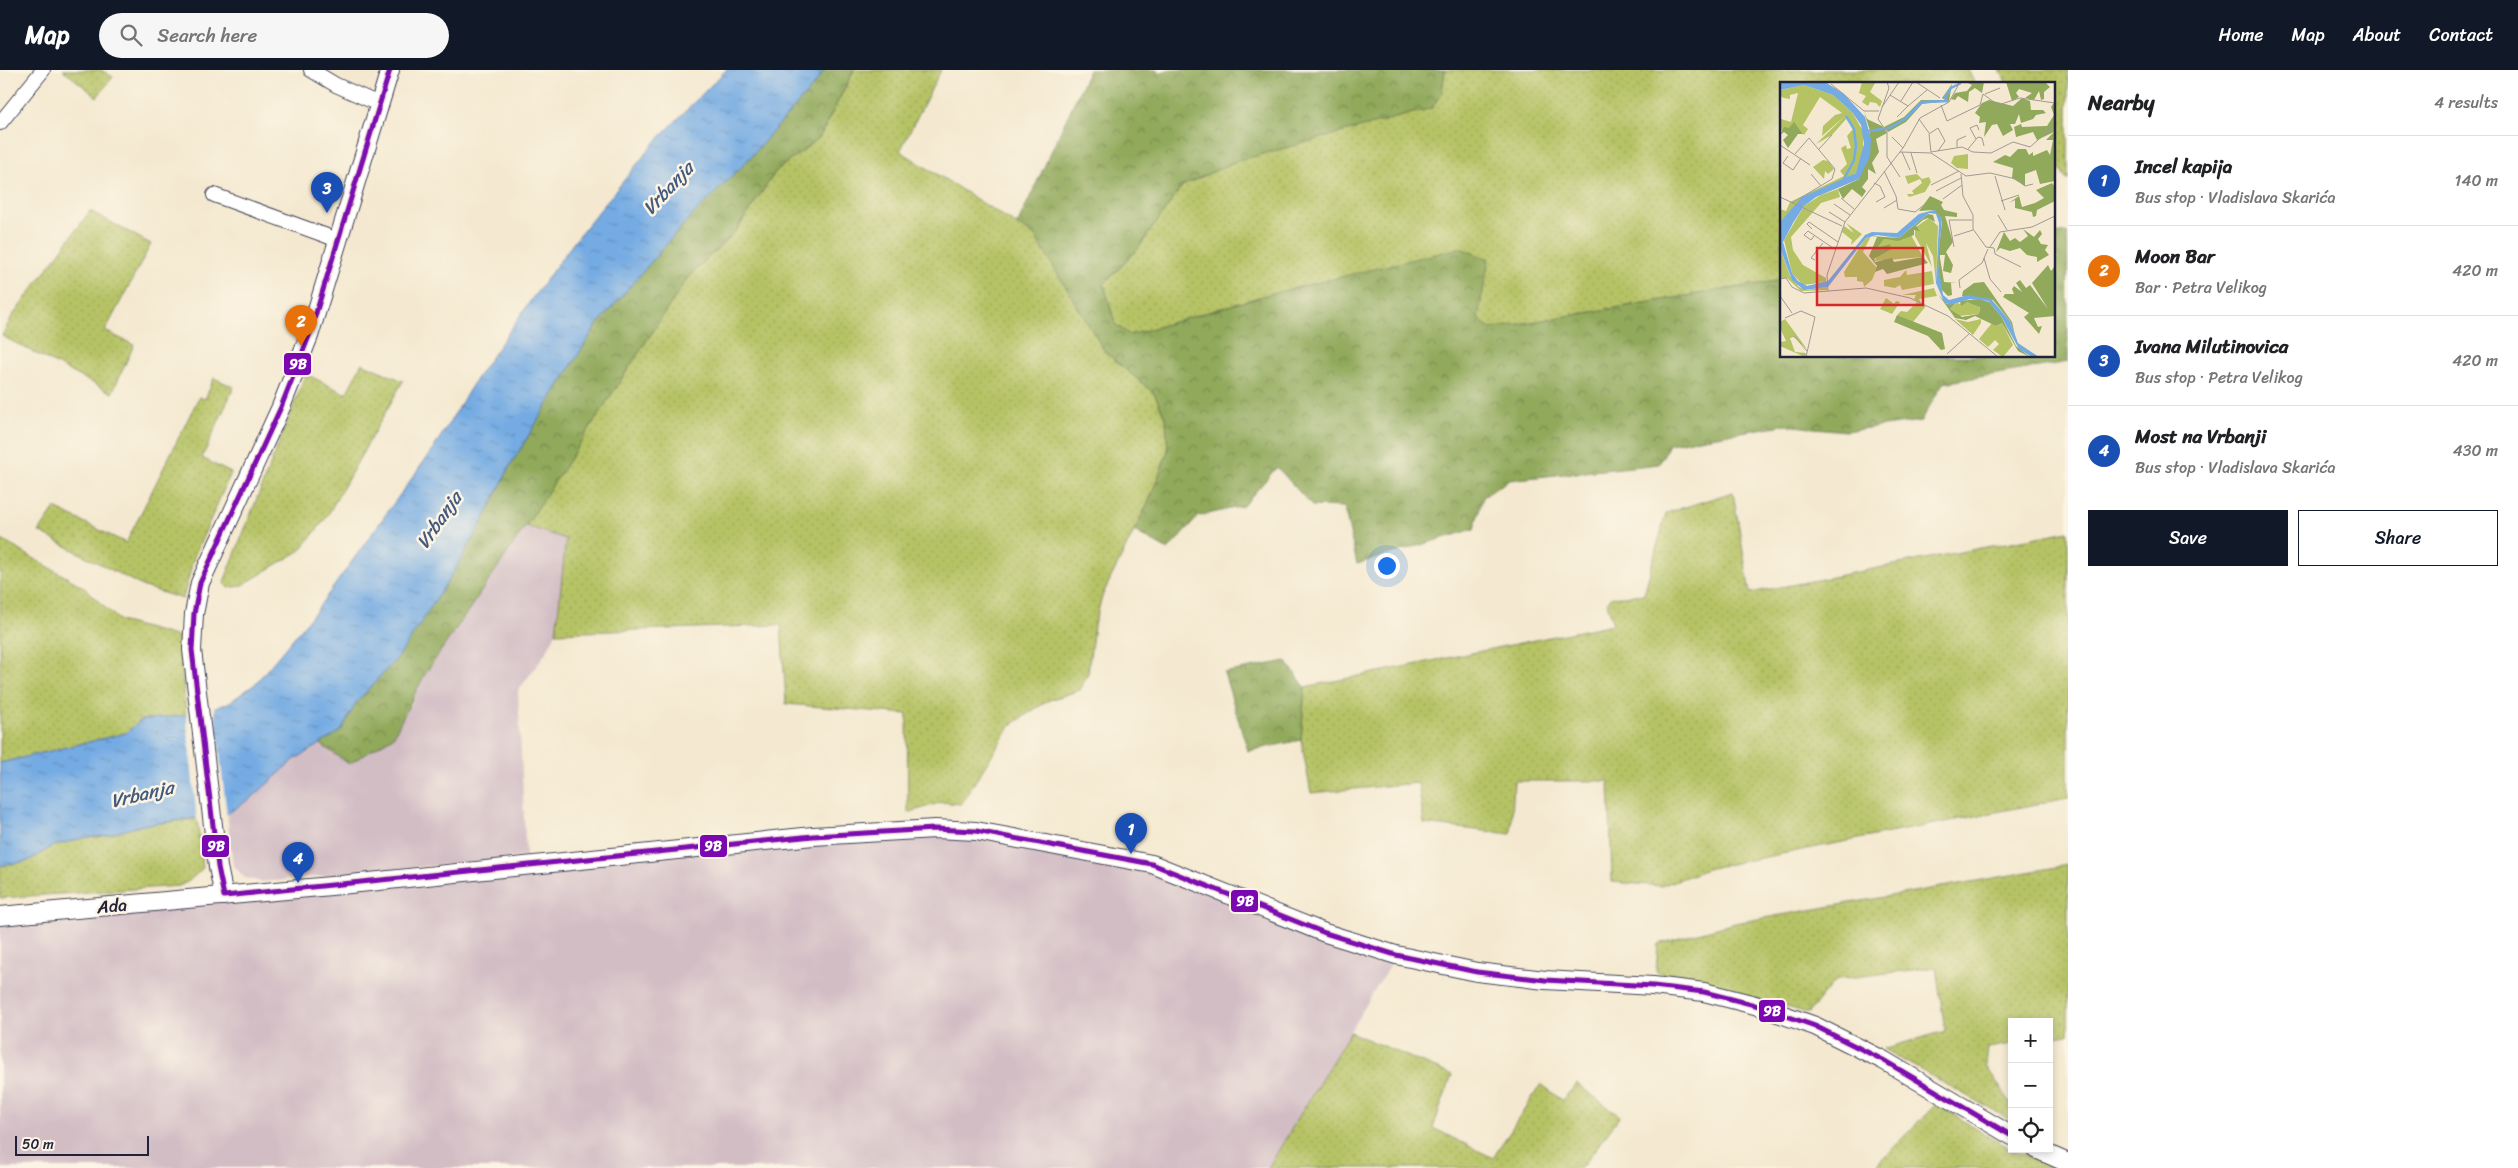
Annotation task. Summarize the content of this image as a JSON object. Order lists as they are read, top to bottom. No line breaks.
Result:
{"streets":{"street":["Ada"]},"water":["Vrbanja"],"lines":["transit line 9B"],"scale_bar":"50 m","page":{"header":"Map","search":"Search here","nav":["Home","Map","About","Contact"],"heading":["Nearby","4 results"],"list":[{"mark":"1","name":"Incel kapija","note":"Bus stop · Vladislava Skarića","value":"140 m"},{"mark":"2","name":"Moon Bar","note":"Bar · Petra Velikog","value":"420 m"},{"mark":"3","name":"Ivana Milutinovica","note":"Bus stop · Petra Velikog","value":"420 m"},{"mark":"4","name":"Most na Vrbanji","note":"Bus stop · Vladislava Skarića","value":"430 m"}],"pins":["3","2","1","4"],"buttons":["Save","Share"],"map_buttons":["+","−"],"scale":"50 m"}}
